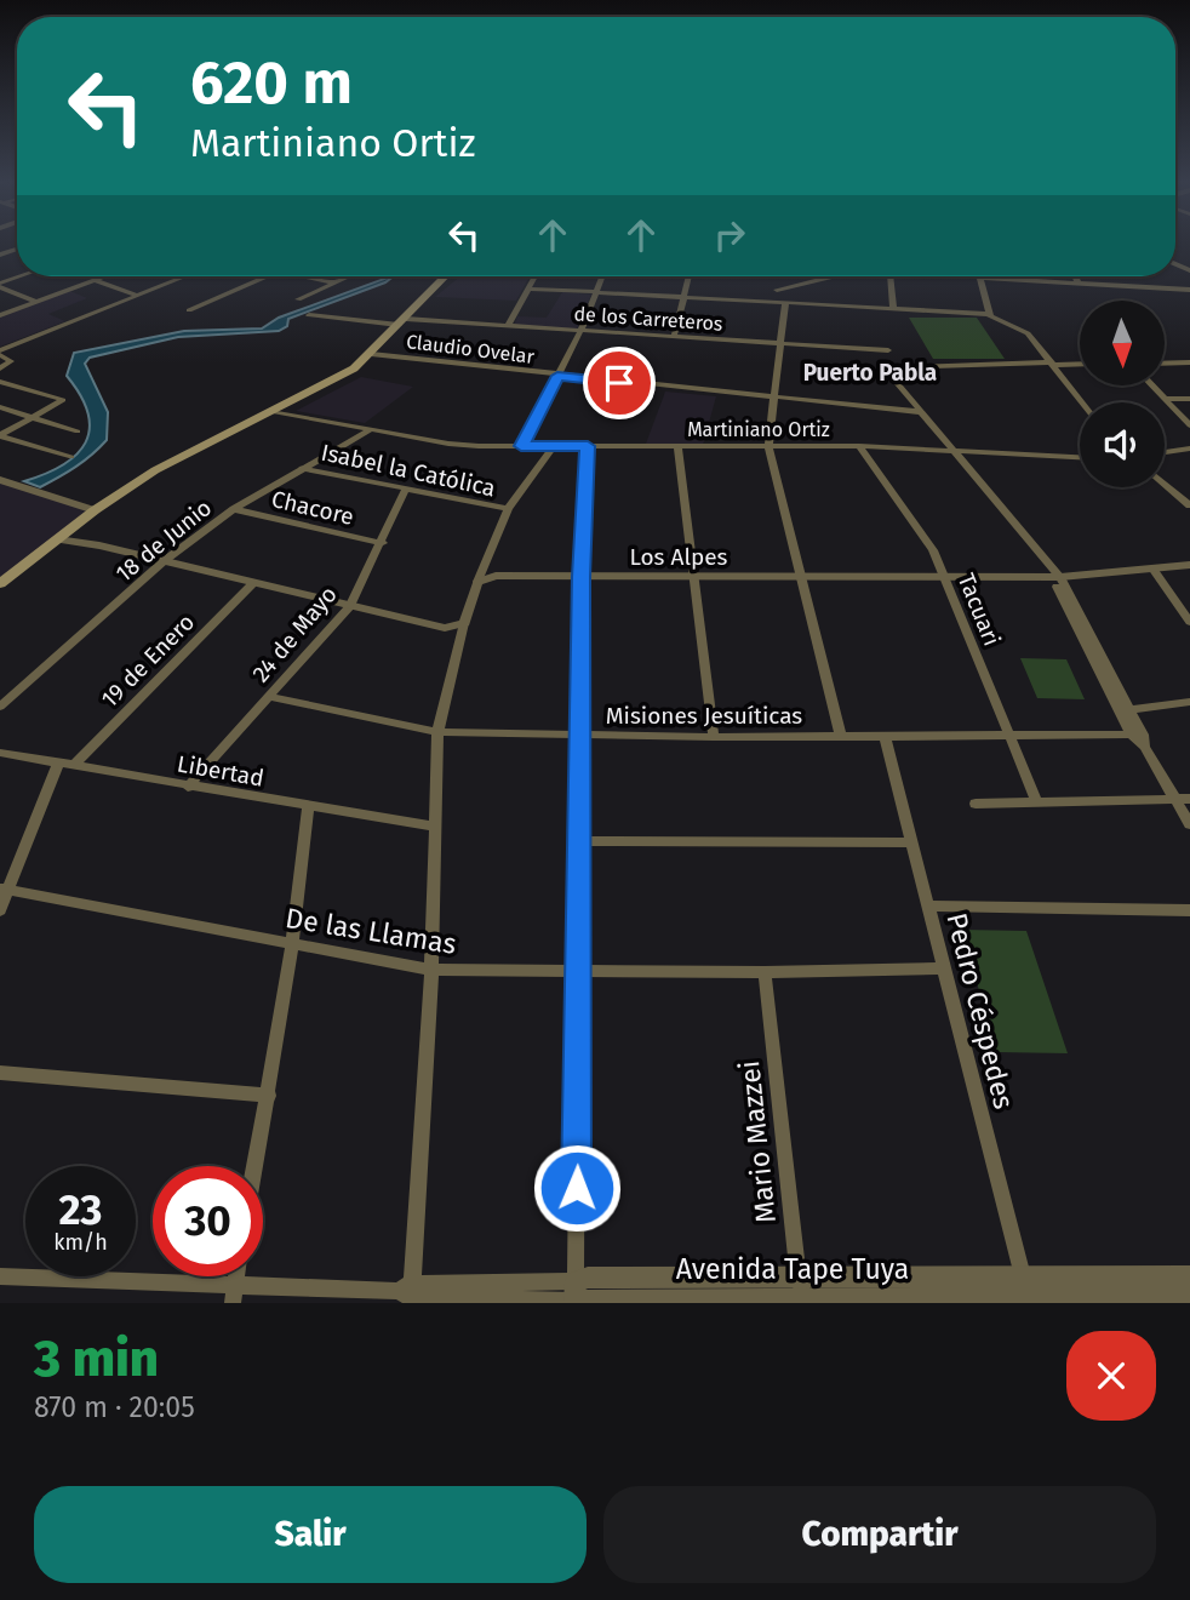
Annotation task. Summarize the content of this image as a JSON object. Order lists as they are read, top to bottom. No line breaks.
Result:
{"streets":{"street":["de los Carreteros","Claudio Ovelar","Martiniano Ortiz","Isabel la Católica","Chacore","18 de Junio","Los Alpes","Tacuari","24 de Mayo","19 de Enero","Misiones Jesuíticas","Libertad","De las Llamas","Pedro Céspedes","Mario Mazzei","Avenida Tape Tuya"]},"crossings":[["Martiniano Ortiz","18 de Junio"],["Martiniano Ortiz","Tacuari"],["Isabel la Católica","18 de Junio"],["Isabel la Católica","24 de Mayo"],["Chacore","18 de Junio"],["Chacore","24 de Mayo"],["Los Alpes","Tacuari"],["Tacuari","Misiones Jesuíticas"],["24 de Mayo","Misiones Jesuíticas"],["24 de Mayo","Libertad"],["19 de Enero","Libertad"],["19 de Enero","De las Llamas"],["Misiones Jesuíticas","Pedro Céspedes"],["De las Llamas","Pedro Céspedes"],["De las Llamas","Mario Mazzei"],["Pedro Céspedes","Avenida Tape Tuya"],["Mario Mazzei","Avenida Tape Tuya"]],"districts":["Puerto Pabla"],"north":"bottom","page":{"turn":["620 m","Martiniano Ortiz"],"speed":"23 km/h","limit":"30","heading":["3 min","870 m · 20:05"],"buttons":["Salir","Compartir"]}}
